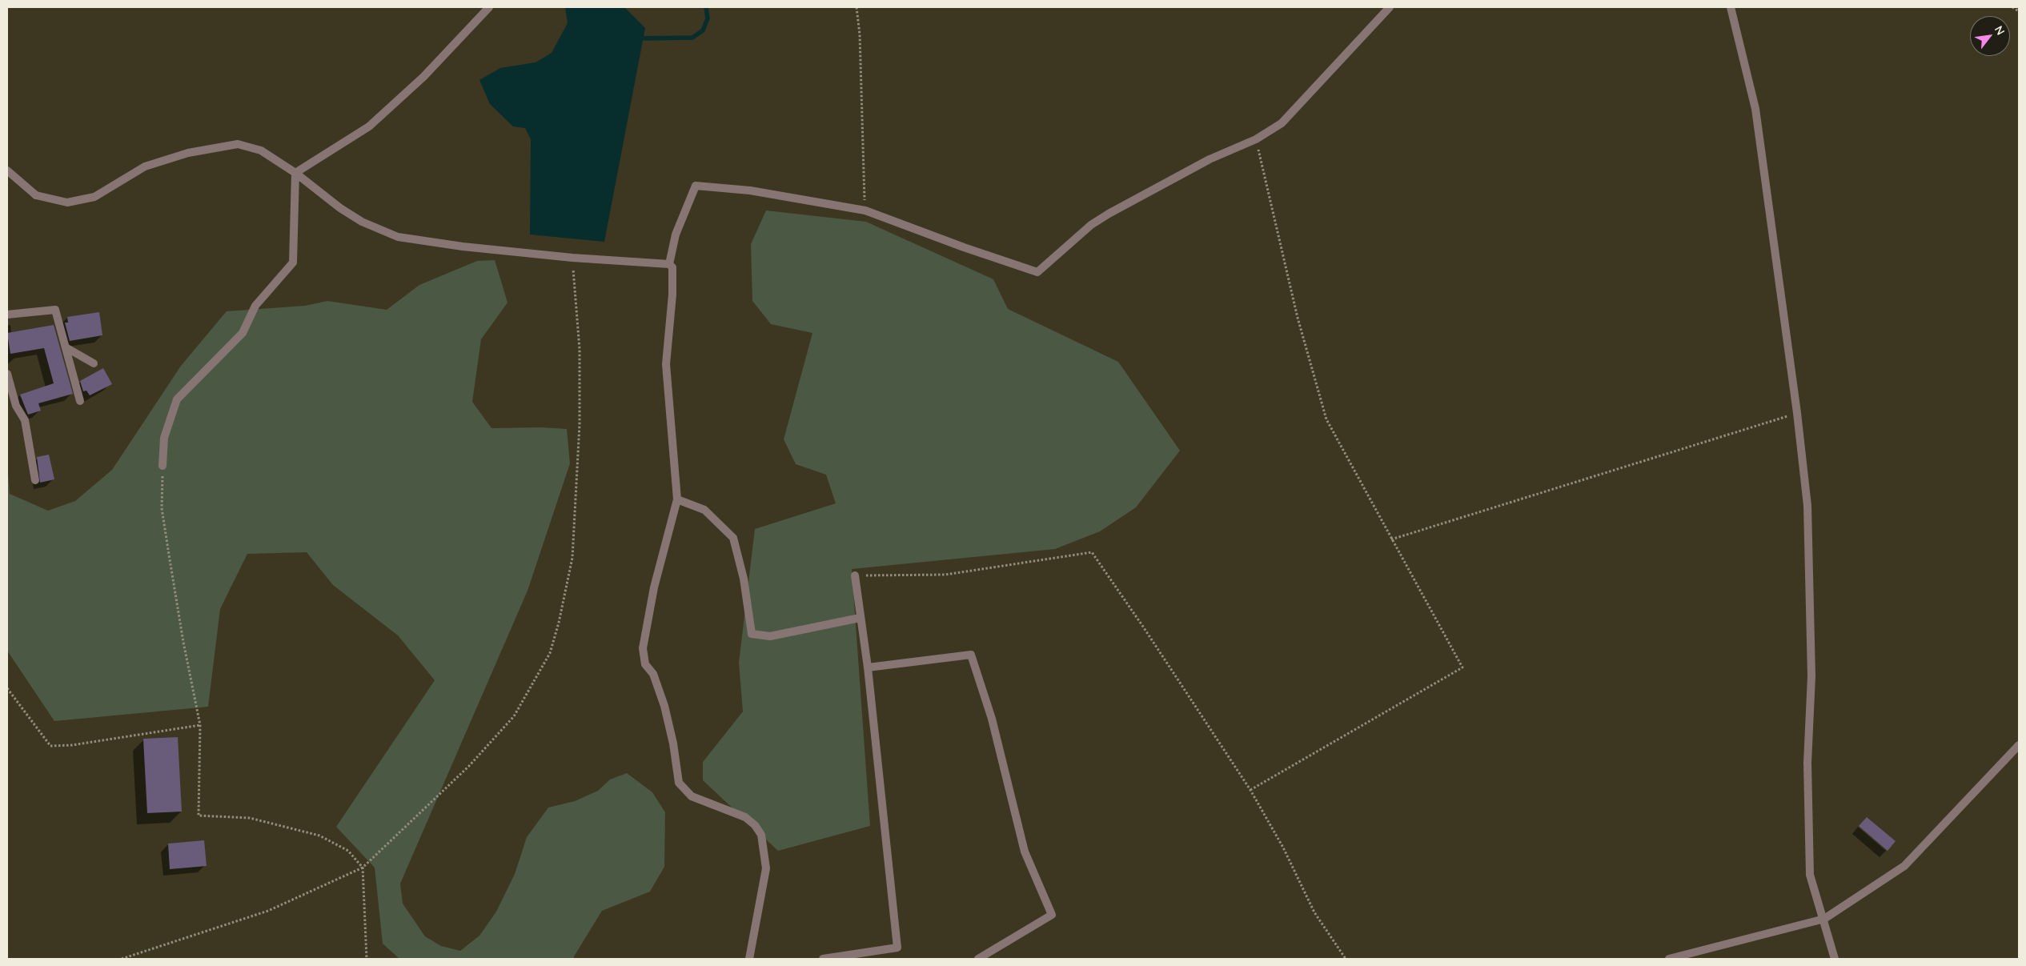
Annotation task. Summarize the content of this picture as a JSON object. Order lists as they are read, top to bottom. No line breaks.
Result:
{"north":"top right"}
